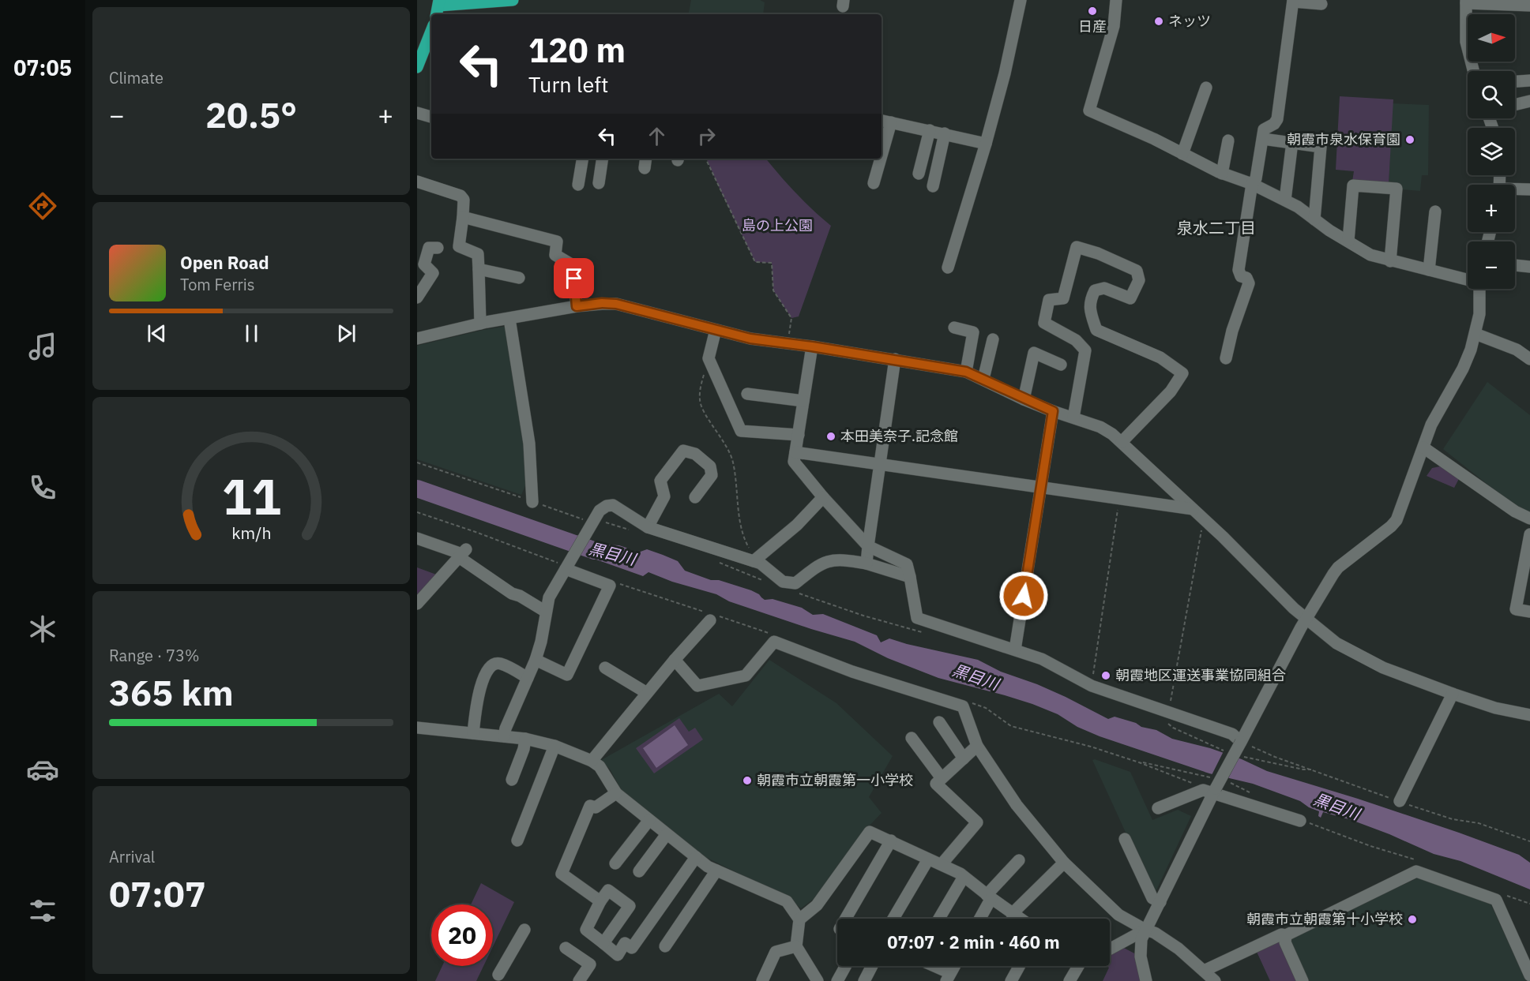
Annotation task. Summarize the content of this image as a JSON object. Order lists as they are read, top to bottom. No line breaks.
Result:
{"districts":["泉水二丁目"],"water":["黒目川"],"parks":["島の上公園"],"places":["日産","ネッツ","朝霞市泉水保育園","本田美奈子.記念館","朝霞地区運送事業協同組合","朝霞市立朝霞第一小学校","朝霞市立朝霞第十小学校"],"north":"right","page":{"tabs":"07:05","tile":["Climate",["Range · 73%","365 km"],["Arrival","07:07"]],"map_buttons":["+","−"],"turn":["120 m","Turn left"],"heat":["−","20.5°","+"],"song":["Open Road","Tom Ferris"],"limit":"20","trip":"07:07 · 2 min · 460 m","gauge":["11","km/h"]}}
